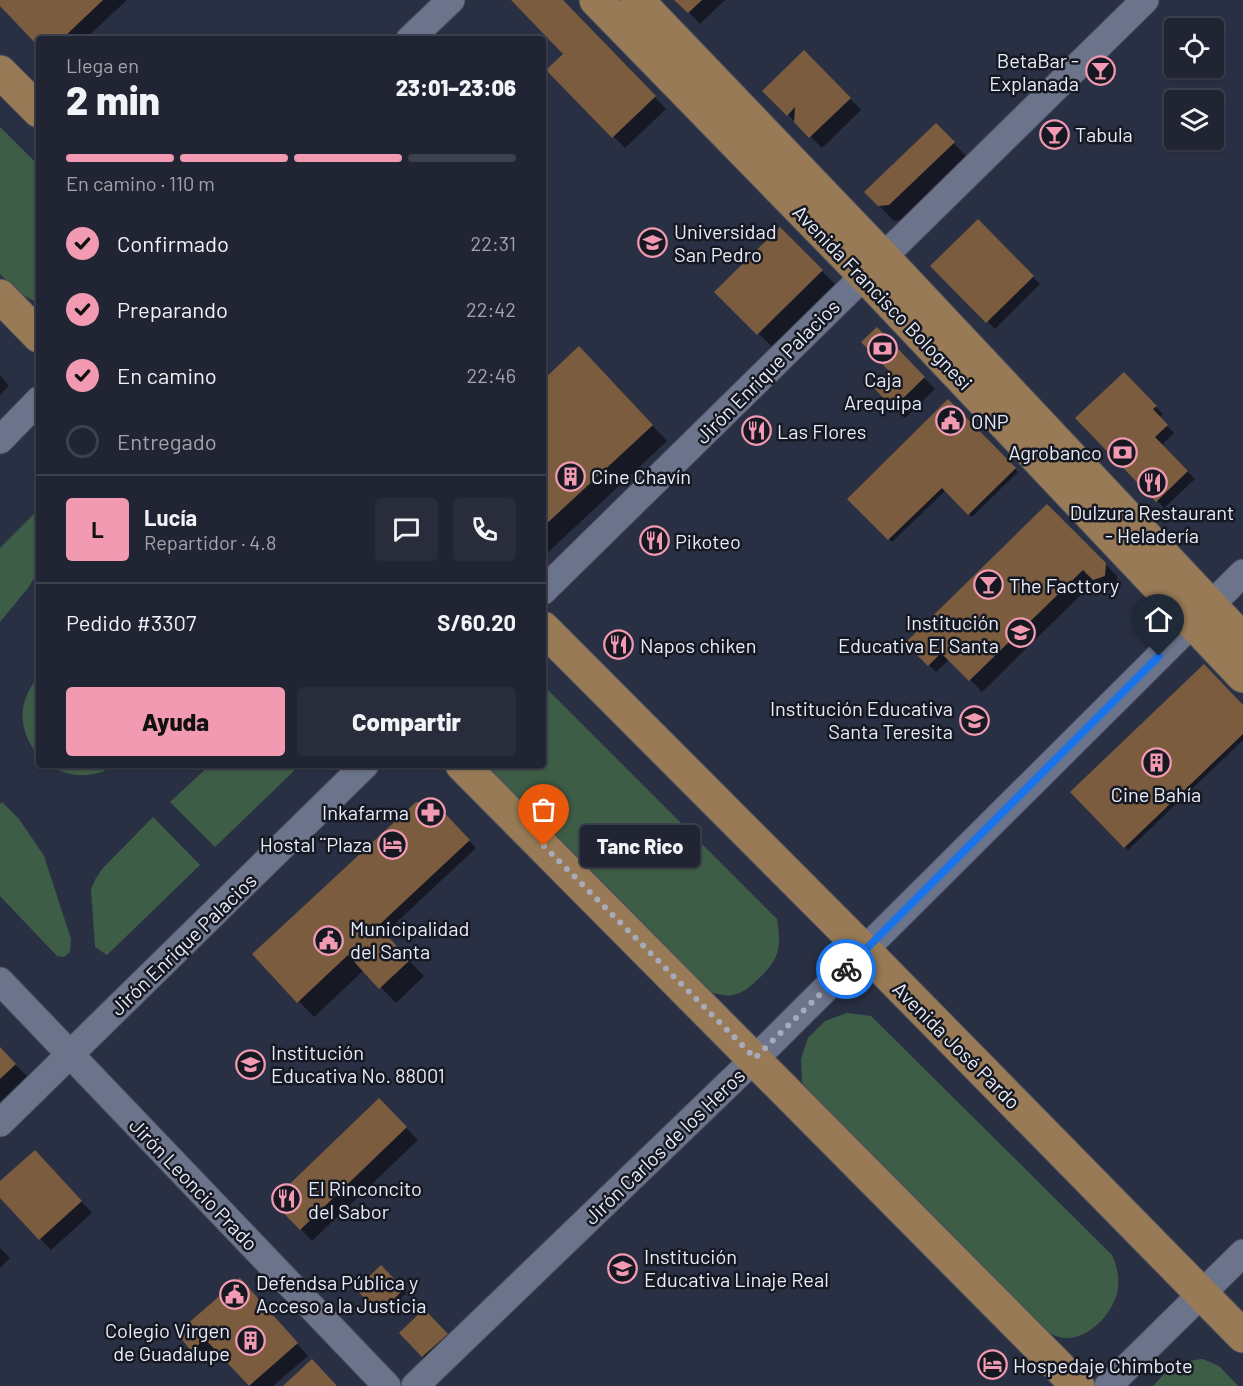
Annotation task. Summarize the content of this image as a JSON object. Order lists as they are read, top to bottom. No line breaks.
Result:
{"streets":{"main road":["Avenida Francisco Bolognesi","Avenida José Pardo"],"street":["Jirón Enrique Palacios","Jirón Carlos de los Heros","Jirón Leoncio Prado"]},"crossings":[["Avenida Francisco Bolognesi","Jirón Enrique Palacios"],["Avenida Francisco Bolognesi","Jirón Carlos de los Heros"],["Jirón Enrique Palacios","Jirón Leoncio Prado"],["Avenida José Pardo","Jirón Carlos de los Heros"]],"places":{"bar":["BetaBar - Explanada","Tabula","The Facttory"],"school or university":["Universidad San Pedro","Institución Educativa El Santa","Institución Educativa Santa Teresita","Institución Educativa No. 88001","Institución Educativa Linaje Real"],"bank":["Caja Arequipa","Agrobanco"],"public building":["ONP","Municipalidad del Santa","Defendsa Pública y Acceso a la Justicia"],"restaurant":["Las Flores","Dulzura Restaurant - Heladería","Pikoteo","Napos chiken","El Rinconcito del Sabor"],"building":["Cine Chavín","Cine Bahía","Colegio Virgen de Guadalupe"],"pharmacy":["Inkafarma"],"hotel":["Hostal ¨Plaza","Hospedaje Chimbote"],"other":["Tanc Rico"]},"page":{"heading":["2 min","Llega en","23:01–23:06"],"panel":["Lucía","Repartidor · 4.8","Pedido #3307","S/60.20"],"bar":"En camino · 110 m","list":[["Confirmado","22:31"],["Preparando","22:42"],["En camino","22:46"],"Entregado"],"round":"L","buttons":["Ayuda","Compartir"],"bubble":"Tanc Rico"}}
